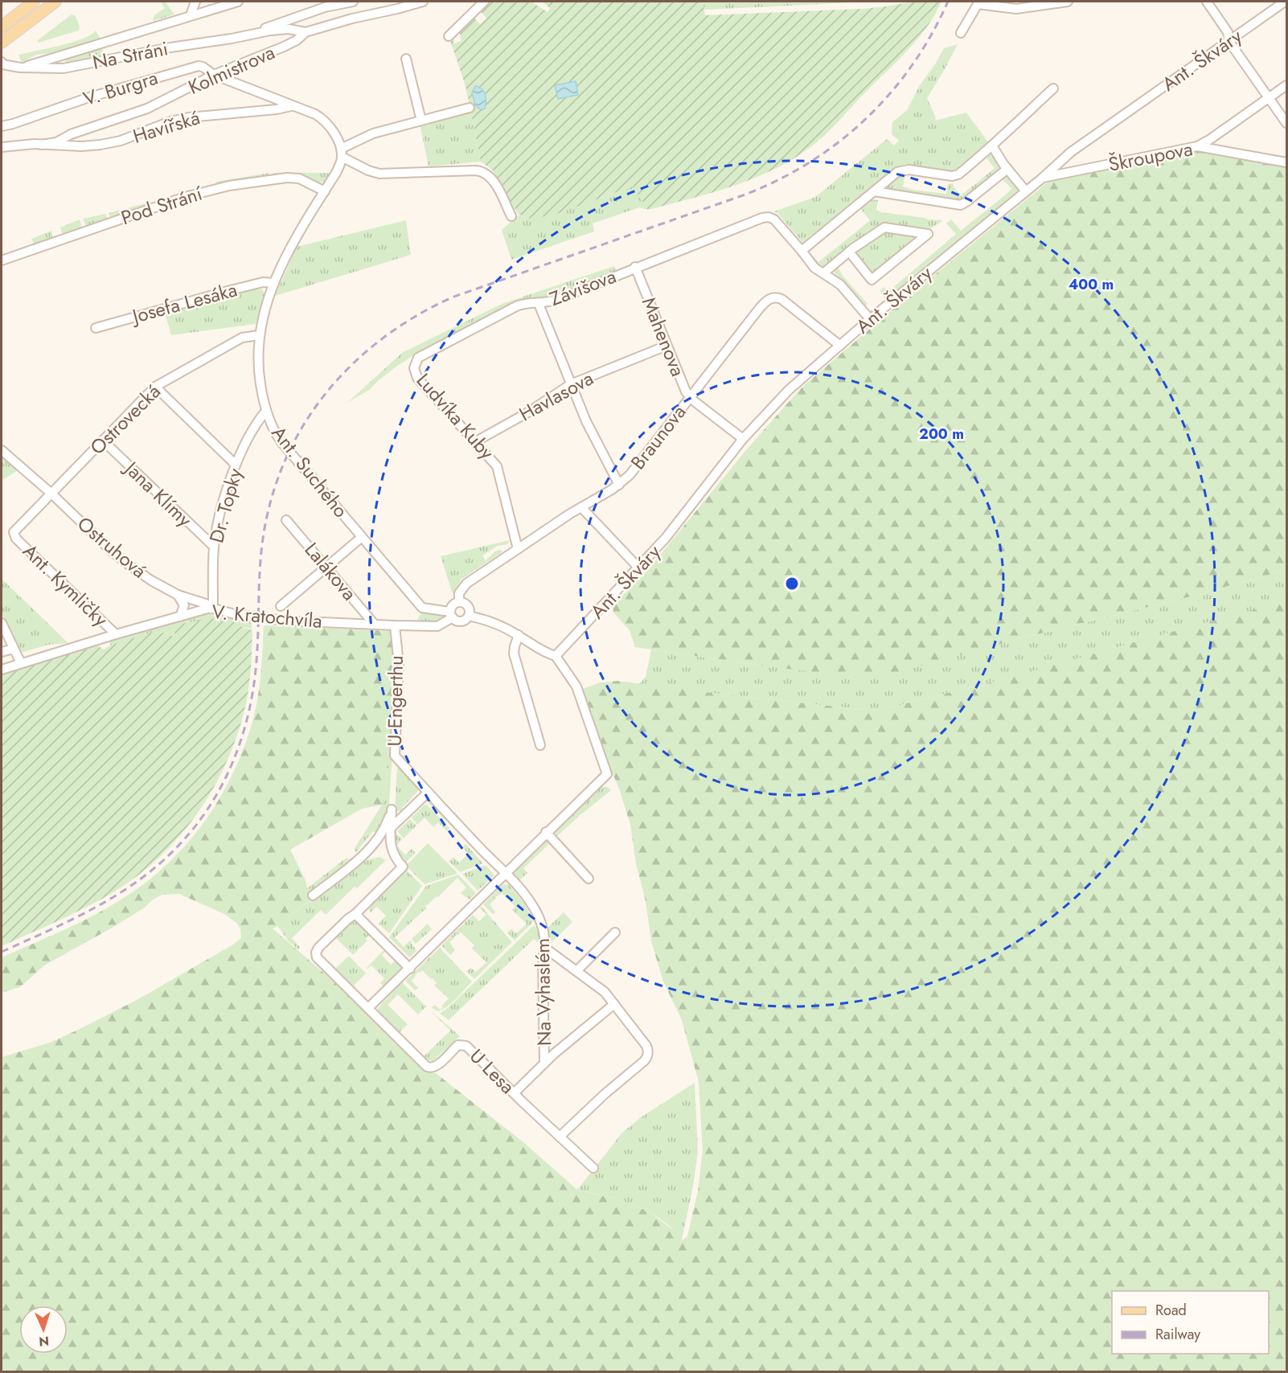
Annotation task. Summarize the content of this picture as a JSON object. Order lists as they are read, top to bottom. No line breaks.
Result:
{"streets":{"street":["Na Stráni","Ant. Škváry","Kolmistrova","V. Burgra","Havířská","Škroupova","Pod Strání","Závišova","Josefa Lesáka","Mahenova","Havlasova","Ludvíka Kuby","Ostrovecká","Braunova","Ant. Suchého","Jana Klímy","Dr. Topky","Ostruhová","Lalákova","Ant. Kymličky","V. Kratochvíla","U Engerthu","Na Vyhaslém","U Lesa"]},"crossings":[["Na Stráni","Kolmistrova"],["Ant. Škváry","Škroupova"],["Ant. Škváry","Mahenova"],["Ant. Škváry","Braunova"],["Kolmistrova","V. Burgra"],["Kolmistrova","Havířská"],["V. Burgra","Havířská"],["Havířská","Ant. Suchého"],["Pod Strání","Ant. Suchého"],["Závišova","Mahenova"],["Závišova","Ludvíka Kuby"],["Josefa Lesáka","Ant. Suchého"],["Mahenova","Havlasova"],["Mahenova","Braunova"],["Havlasova","Ludvíka Kuby"],["Ludvíka Kuby","Braunova"],["Ostrovecká","Ant. Suchého"],["Ostrovecká","Jana Klímy"],["Ostrovecká","Ostruhová"],["Ostrovecká","Ant. Kymličky"],["Braunova","Ant. Suchého"],["Braunova","V. Kratochvíla"],["Ant. Suchého","Dr. Topky"],["Ant. Suchého","V. Kratochvíla"],["Jana Klímy","Dr. Topky"],["Dr. Topky","Ostruhová"],["Dr. Topky","V. Kratochvíla"],["Ostruhová","V. Kratochvíla"],["Lalákova","V. Kratochvíla"],["Ant. Kymličky","V. Kratochvíla"],["V. Kratochvíla","U Engerthu"],["U Engerthu","Na Vyhaslém"]],"legend":["Road","Railway"],"north":"bottom","rings":["400 m","200 m"]}
